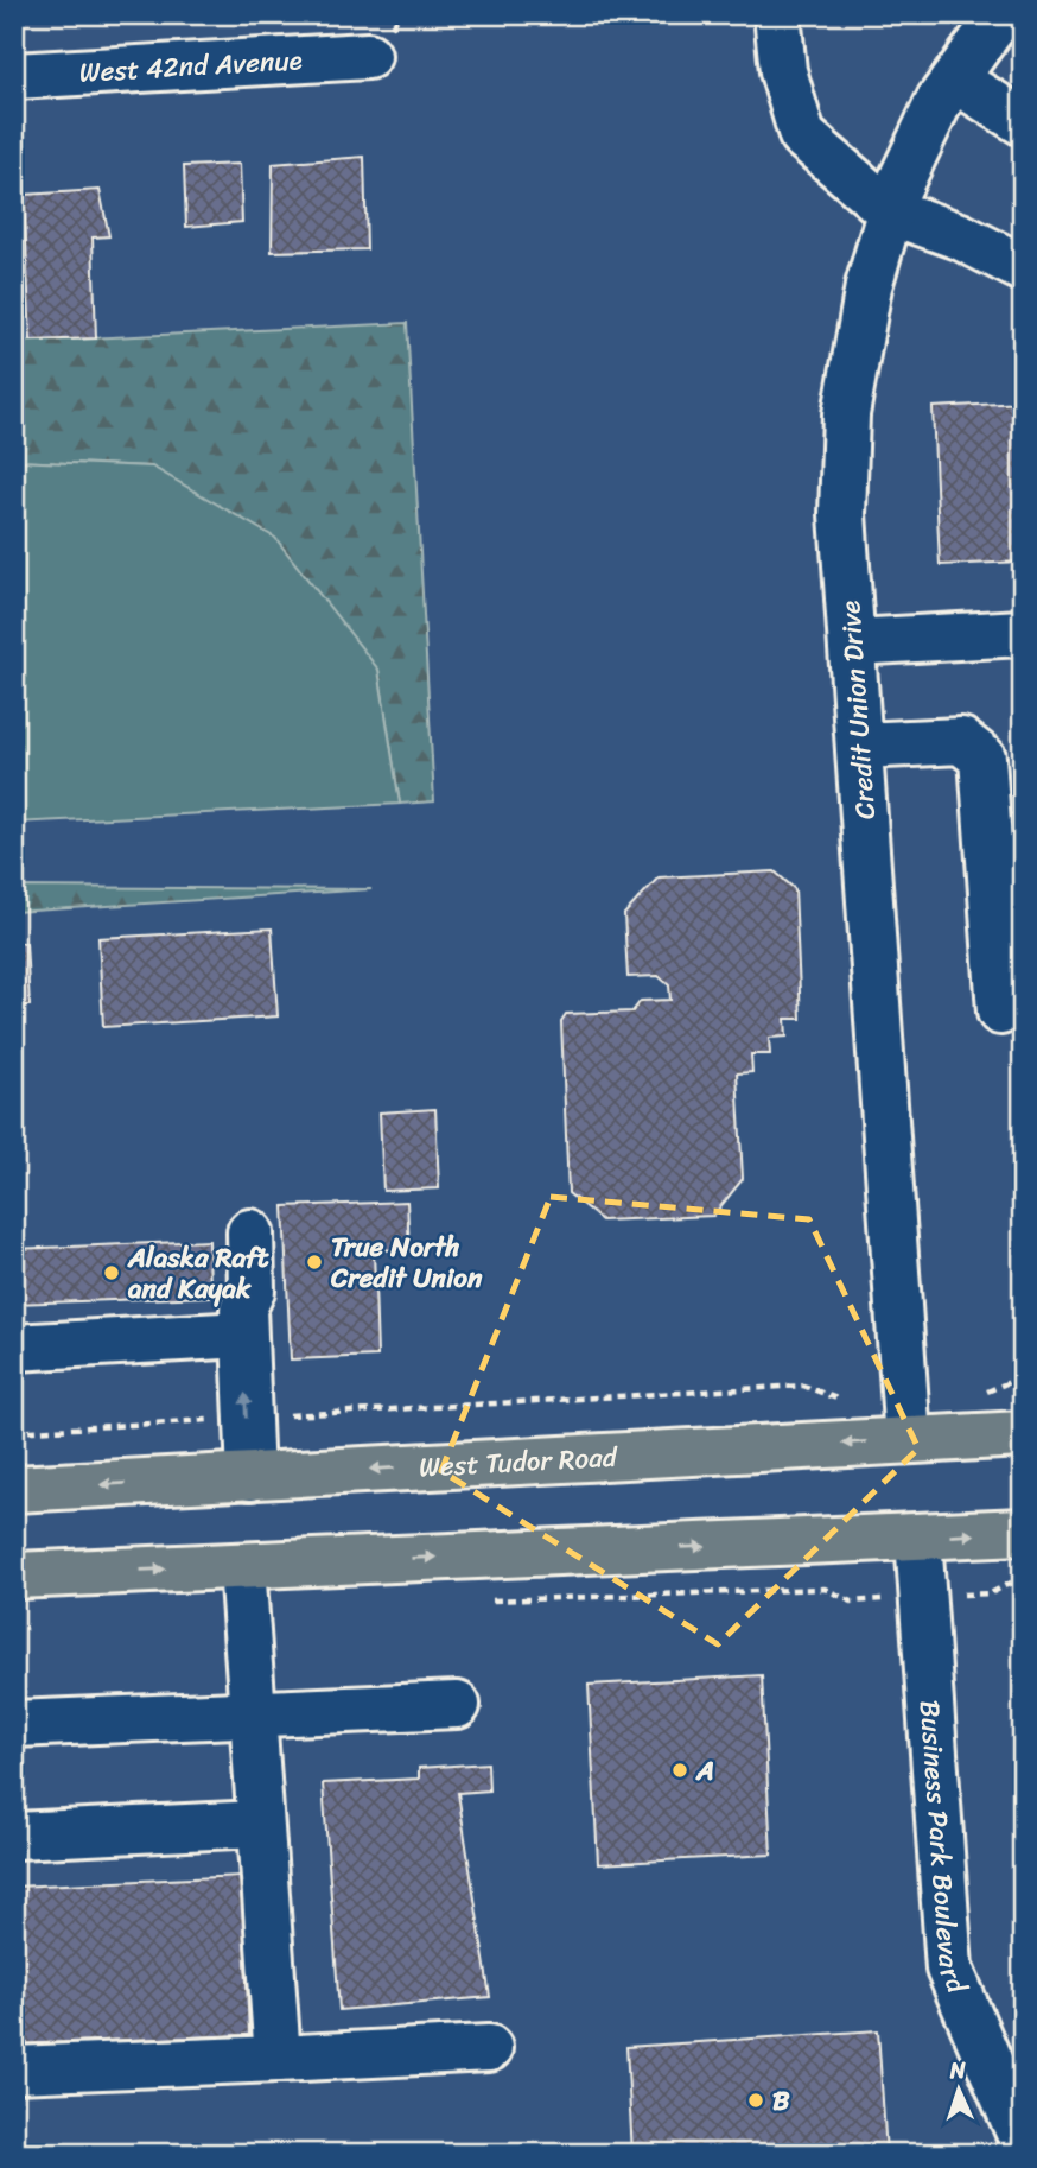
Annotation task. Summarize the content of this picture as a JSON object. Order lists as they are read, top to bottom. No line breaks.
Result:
{"streets":{"main road":["West Tudor Road"],"street":["West 42nd Avenue","Credit Union Drive","Business Park Boulevard"]},"crossings":[["Credit Union Drive","West Tudor Road"]],"places":["True North Credit Union","Alaska Raft and Kayak","A","B"],"north":"top"}
